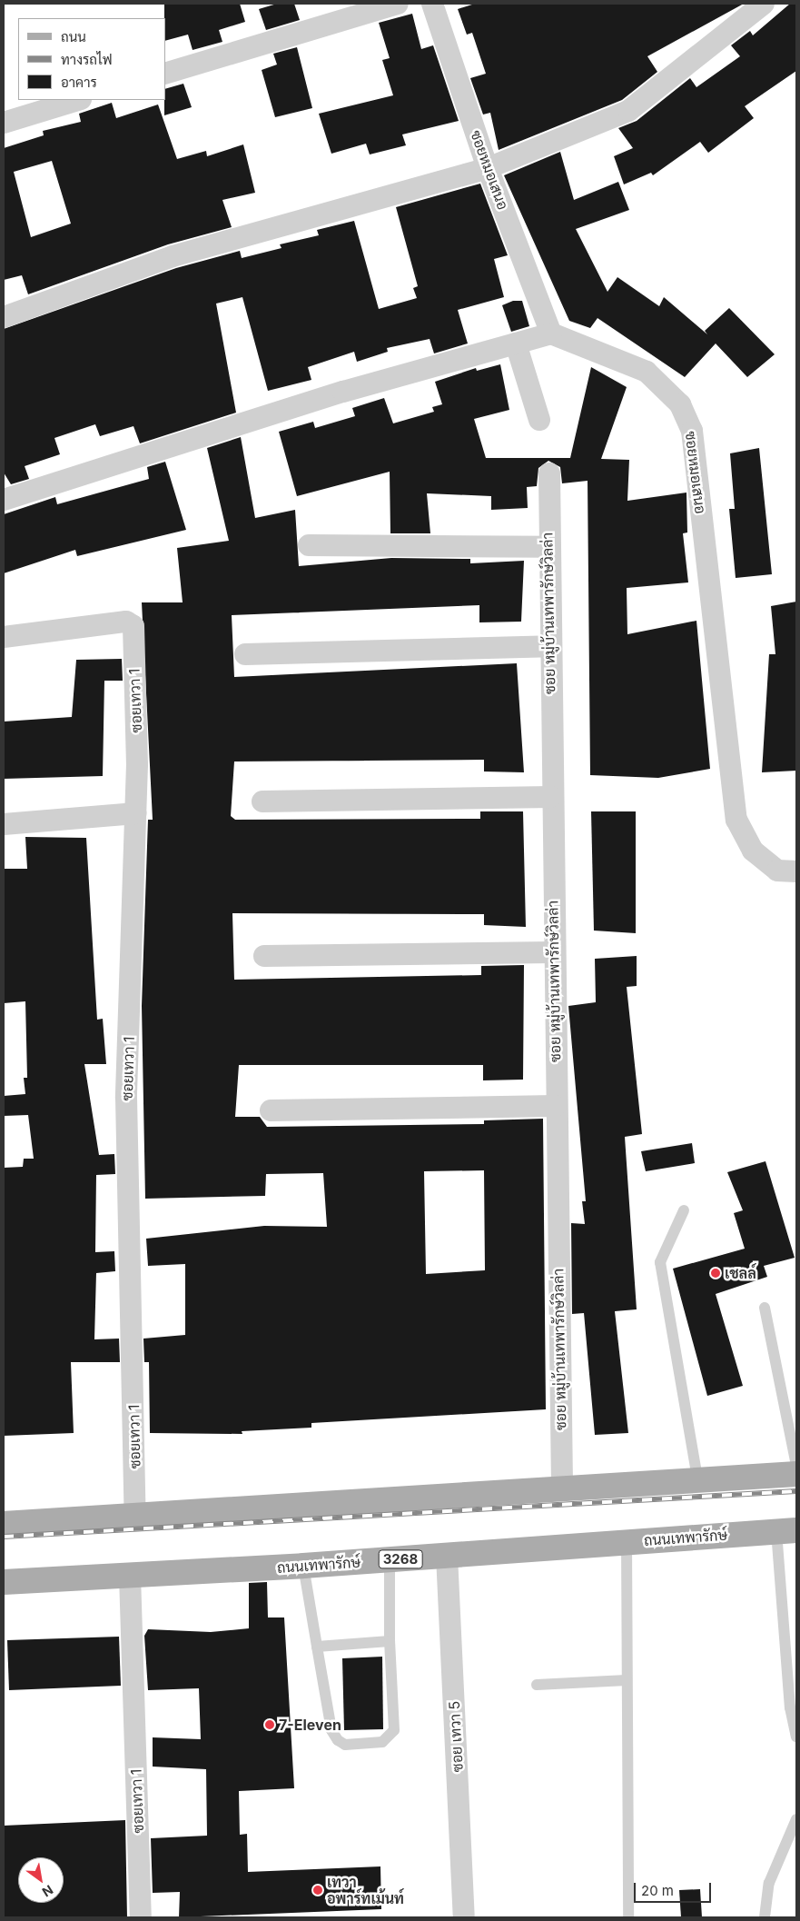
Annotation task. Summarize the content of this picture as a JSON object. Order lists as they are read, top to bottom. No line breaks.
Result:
{"streets":{"main road":["ถนนเทพารักษ์","3268"],"street":["ซอยหมอเสนอ","ซอย หมู่บ้านเทพารักษ์วิลล่า","ซอยเทวา 1","ซอย เทวา 5"]},"crossings":[["ซอยเทวา 1","ถนนเทพารักษ์"],["ถนนเทพารักษ์","ซอย เทวา 5"]],"places":["เชลล์","7-Eleven","เทวา อพาร์ทเม้นท์"],"legend":["ถนน","ทางรถไฟ","อาคาร"],"scale_bar":"20 m","north":"bottom right"}
